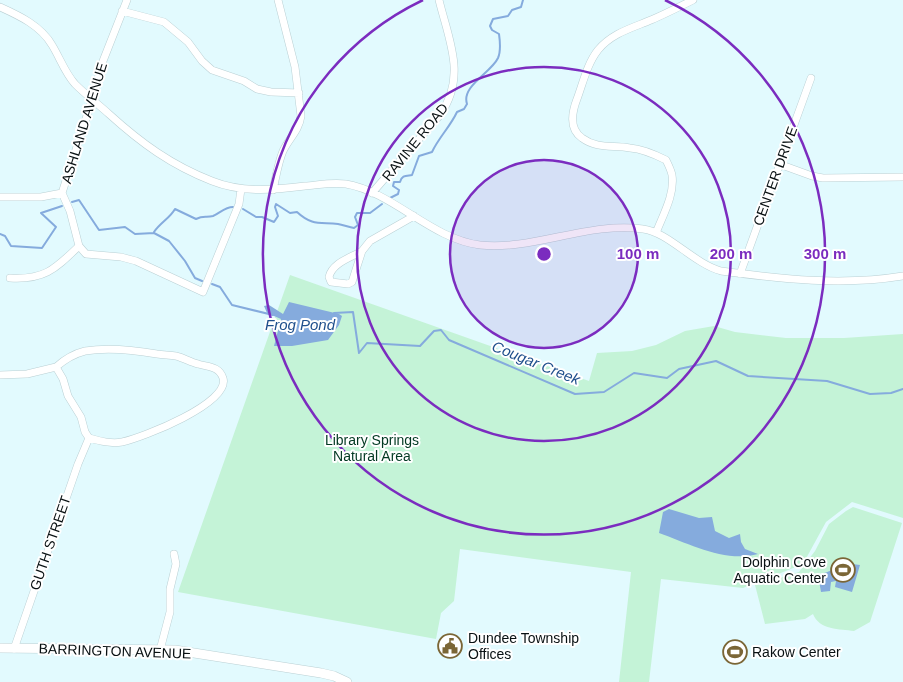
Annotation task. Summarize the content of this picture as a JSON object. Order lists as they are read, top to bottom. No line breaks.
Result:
{"streets":{"street":["ASHLAND AVENUE","RAVINE ROAD","CENTER DRIVE","GUTH STREET","BARRINGTON AVENUE"]},"crossings":[["GUTH STREET","BARRINGTON AVENUE"]],"water":["Frog Pond","Cougar Creek"],"parks":["Library Springs Natural Area"],"places":{"sports":["Dolphin Cove Aquatic Center","Rakow Center"],"public building":["Dundee Township Offices"]},"rings":["100 m","200 m","300 m"]}
